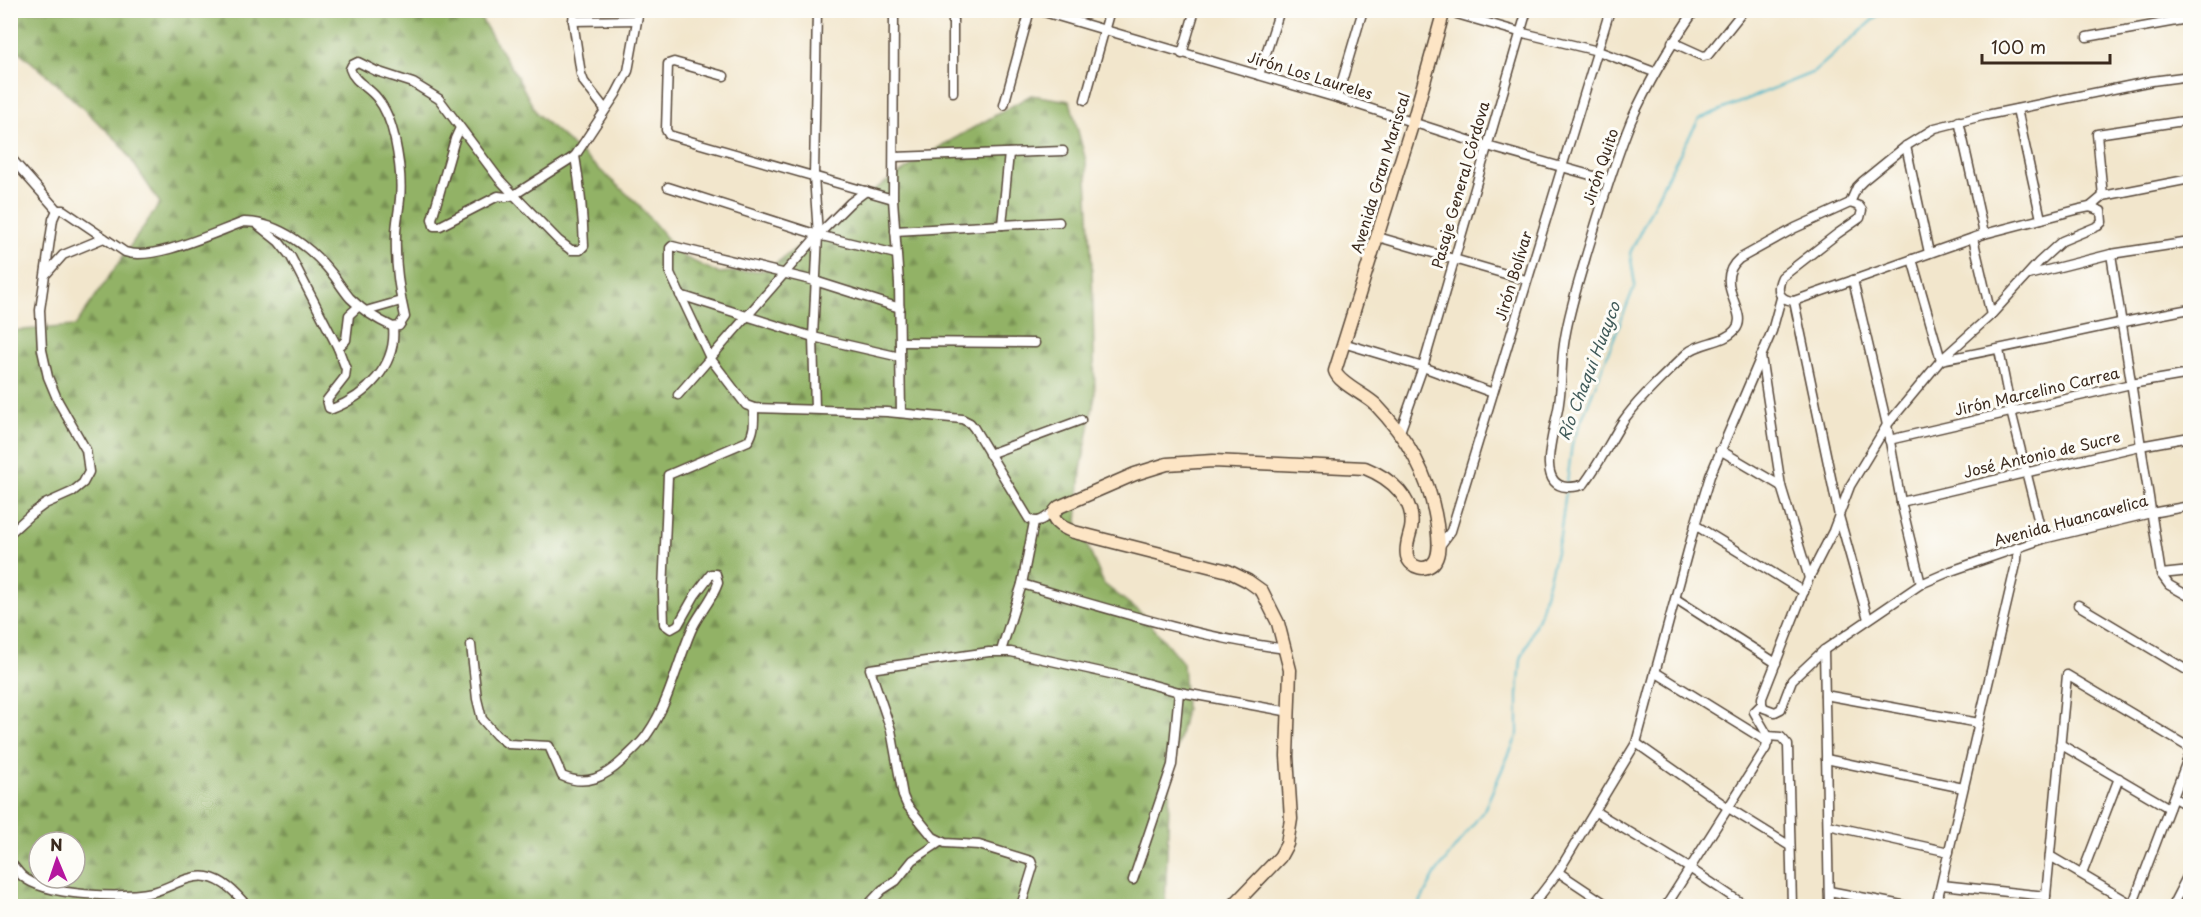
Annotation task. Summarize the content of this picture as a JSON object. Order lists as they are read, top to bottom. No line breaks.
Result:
{"streets":{"street":["Jirón Los Laureles","Jirón Quito","Avenida Gran Mariscal","Pasaje General Córdova","Jirón Bolívar","Jirón Marcelino Carrea","José Antonio de Sucre","Avenida Huancavelica"]},"crossings":[["Jirón Los Laureles","Jirón Quito"],["Jirón Los Laureles","Avenida Gran Mariscal"],["Jirón Los Laureles","Pasaje General Córdova"],["Jirón Los Laureles","Jirón Bolívar"],["Avenida Gran Mariscal","Pasaje General Córdova"]],"water":["Río Chaqui Huayco"],"scale_bar":"100 m","north":"top"}
